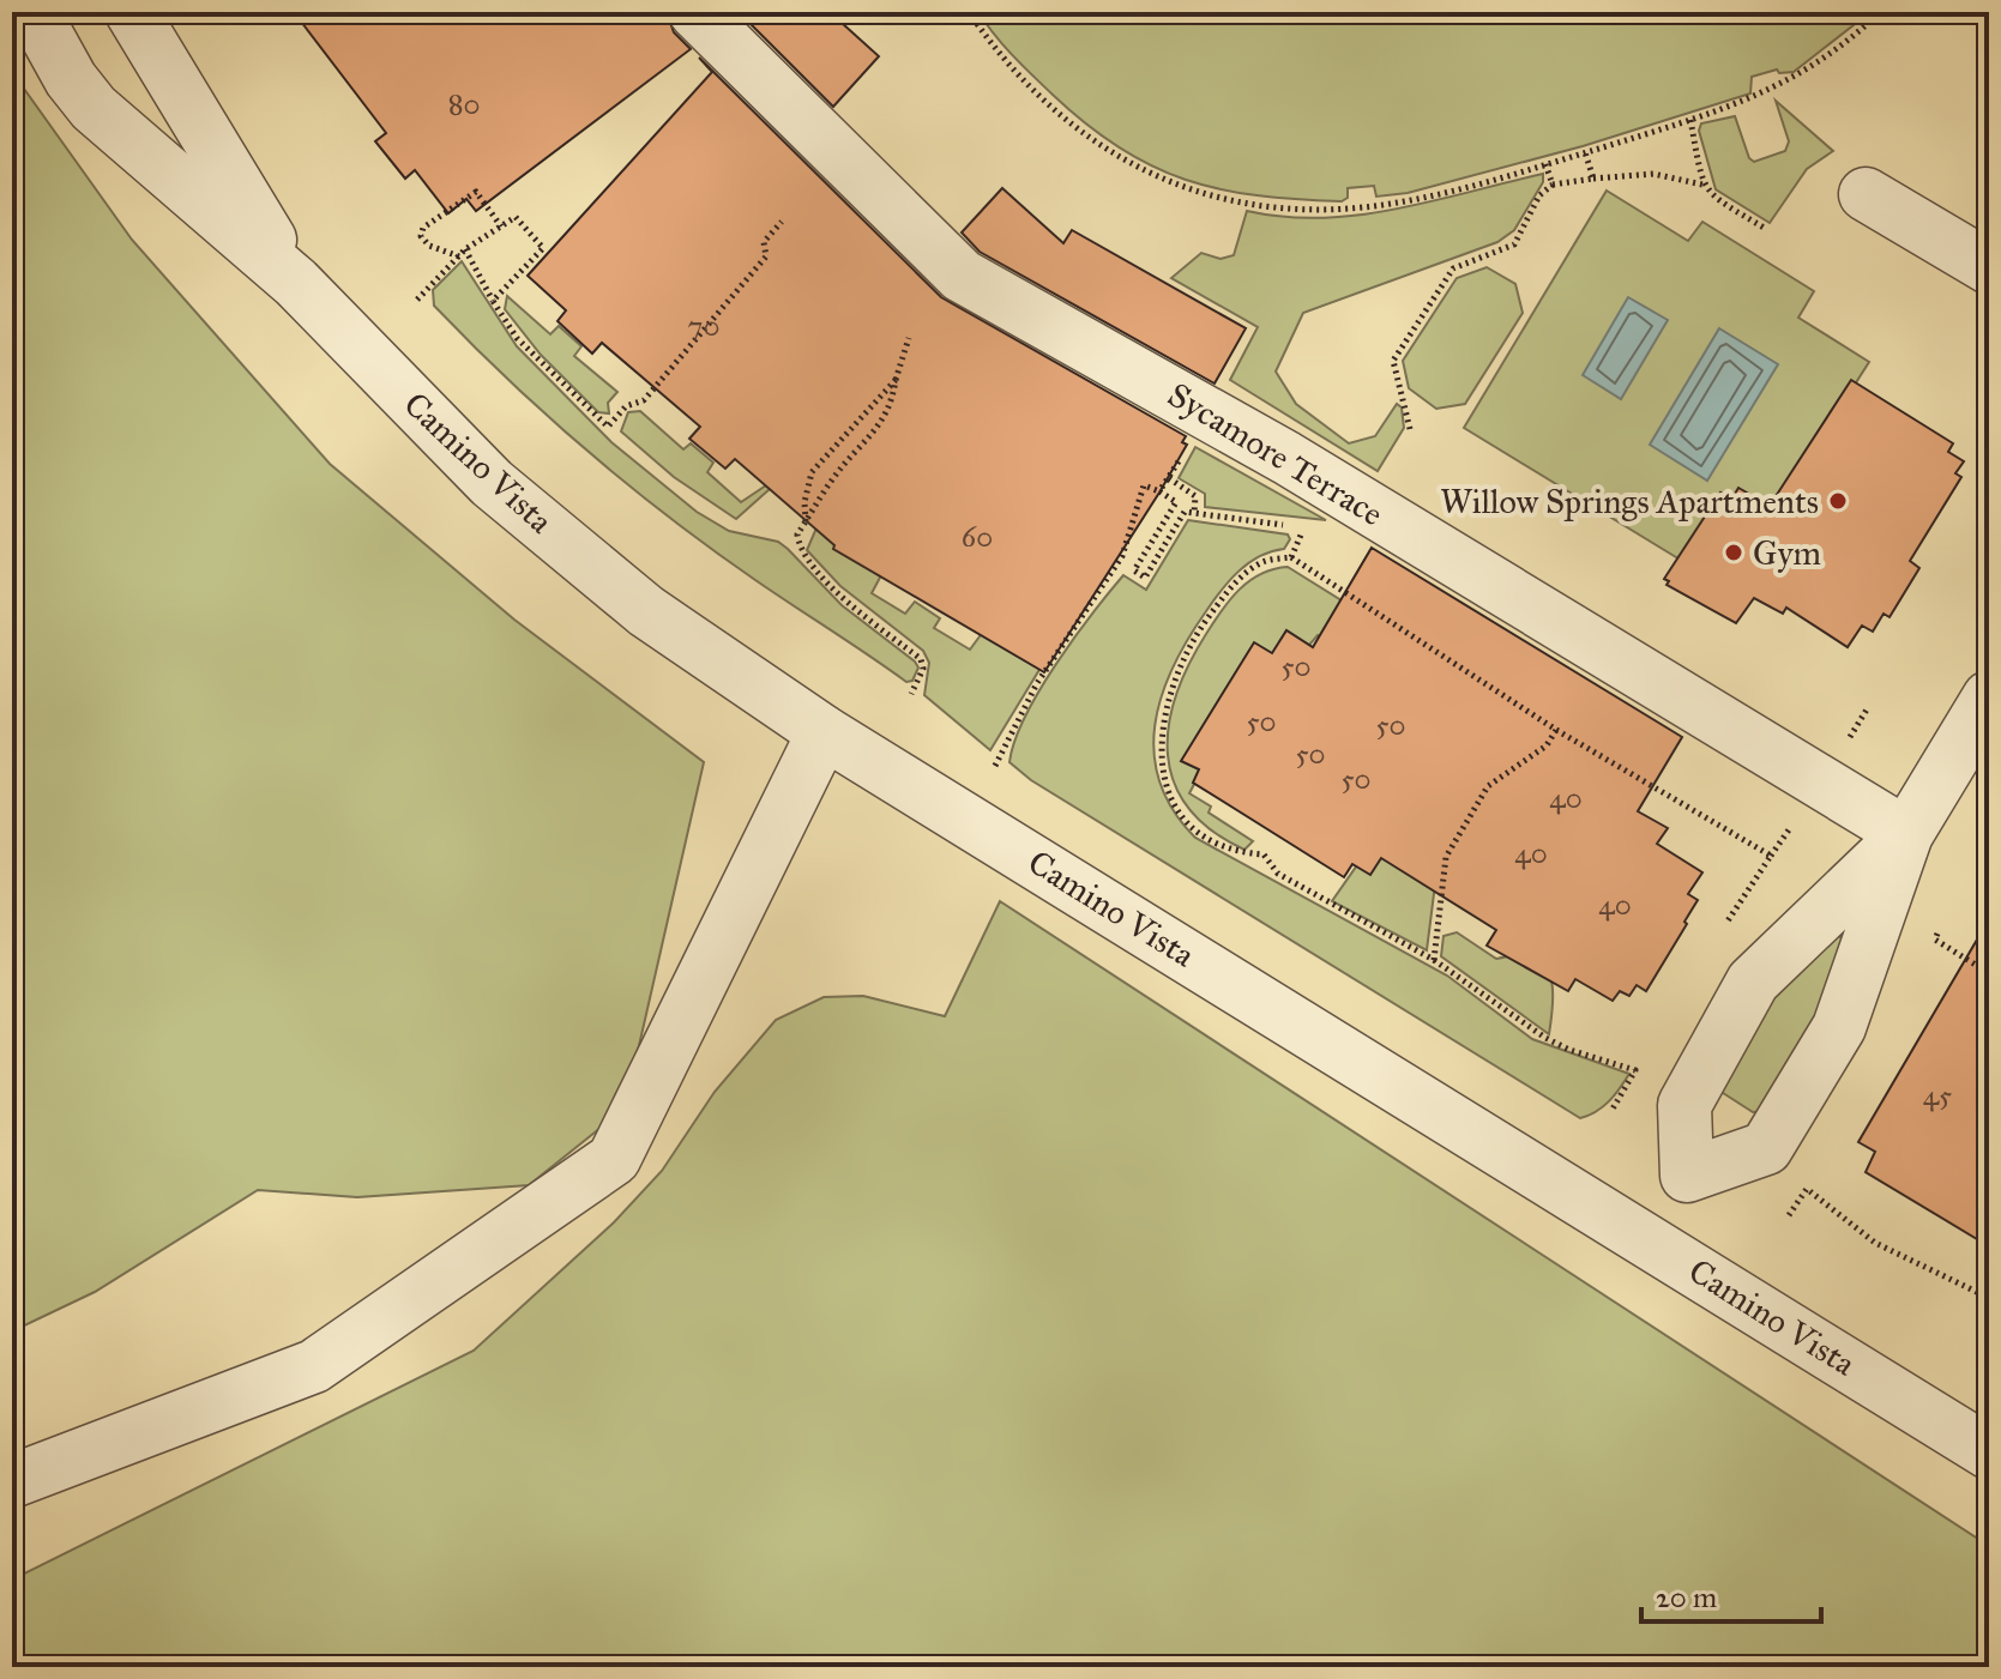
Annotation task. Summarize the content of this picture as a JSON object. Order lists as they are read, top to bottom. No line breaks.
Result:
{"streets":{"street":["Sycamore Terrace","Camino Vista"]},"places":["Willow Springs Apartments","Gym"],"house_numbers":["80","70","60","50","50","50","50","50","40","40","40","45"],"scale_bar":"20 m"}
